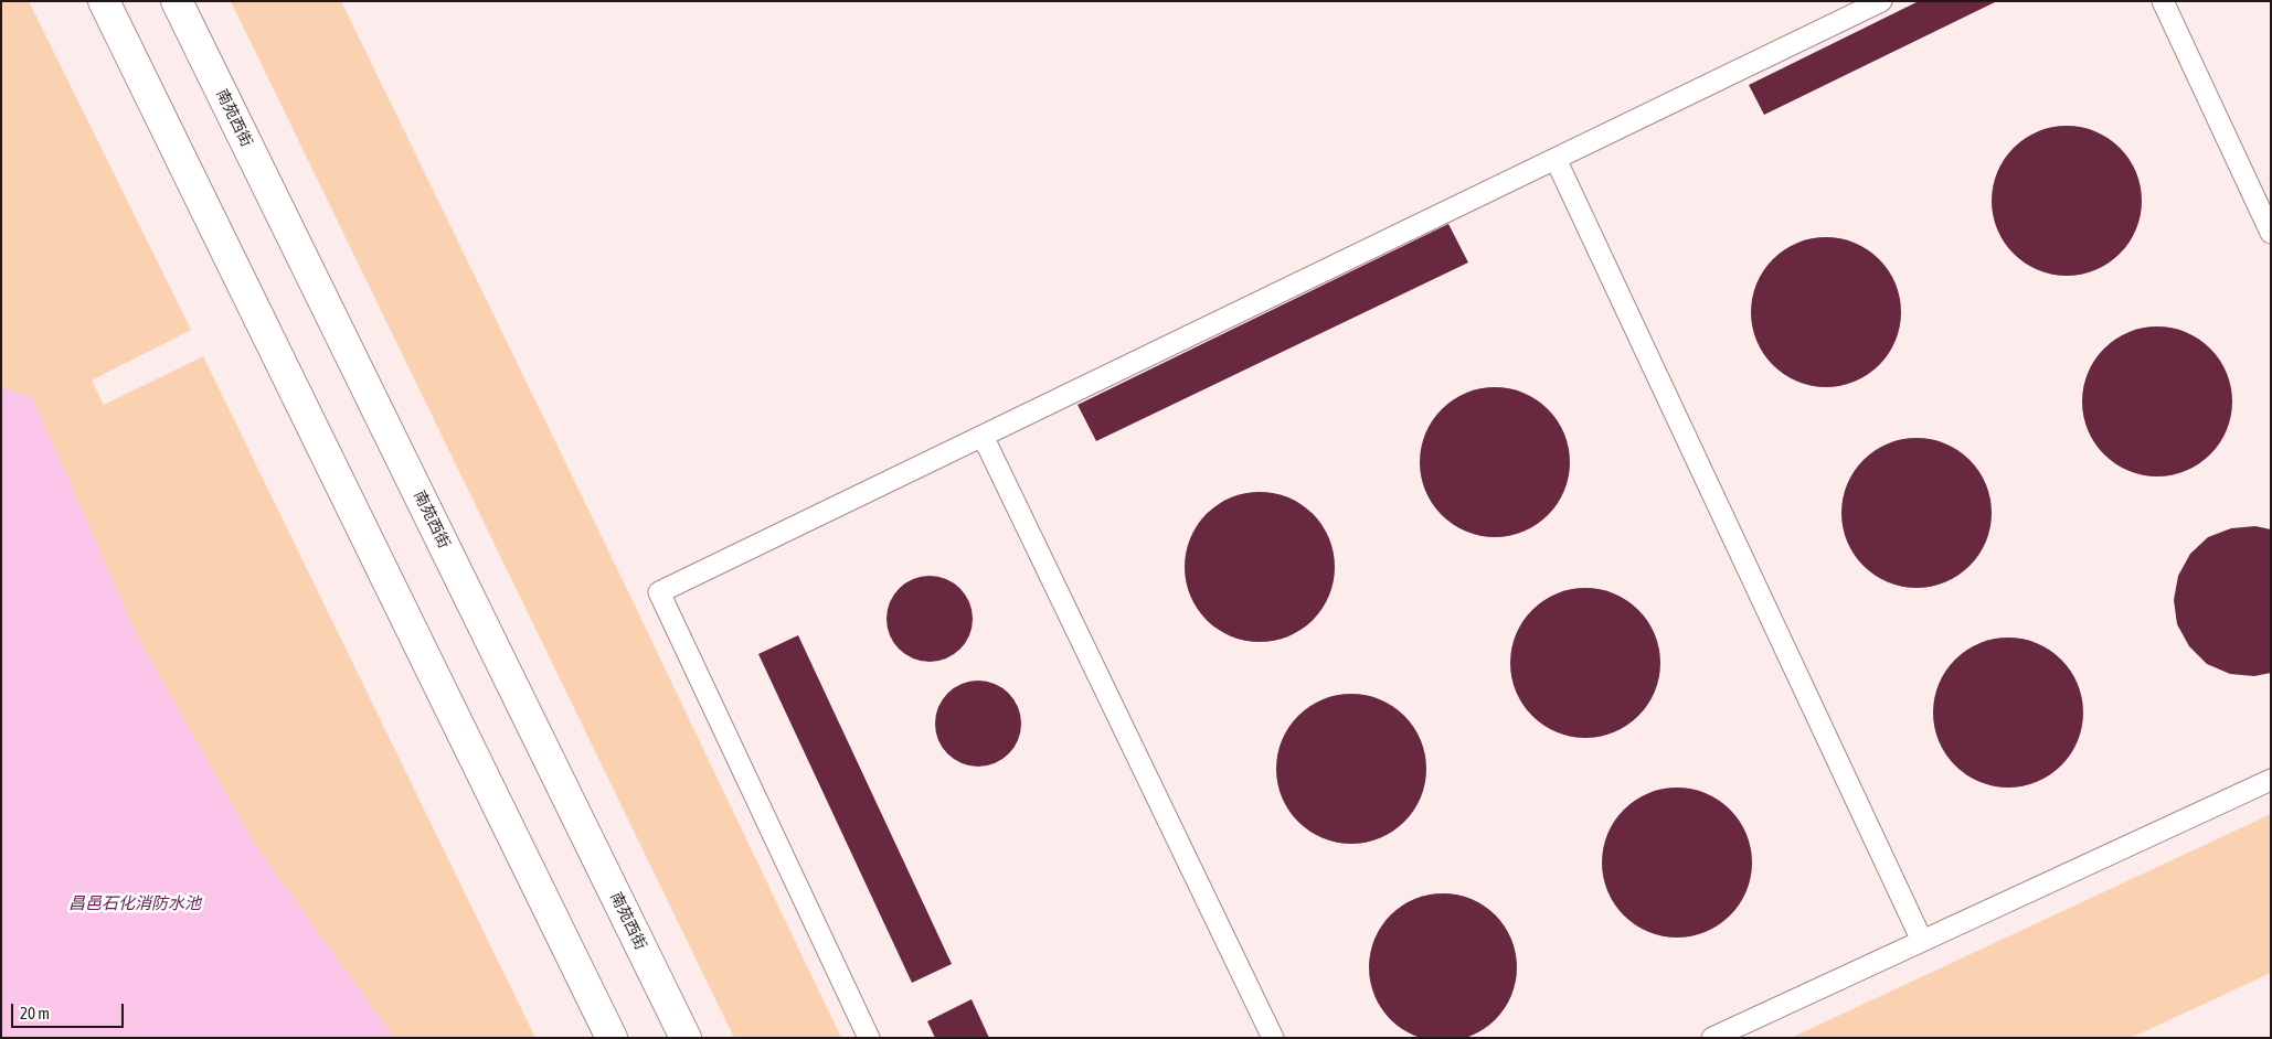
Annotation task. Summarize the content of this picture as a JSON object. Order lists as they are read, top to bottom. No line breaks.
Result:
{"streets":{"main road":["南苑西街"]},"water":["昌邑石化消防水池"],"scale_bar":"20 m"}
